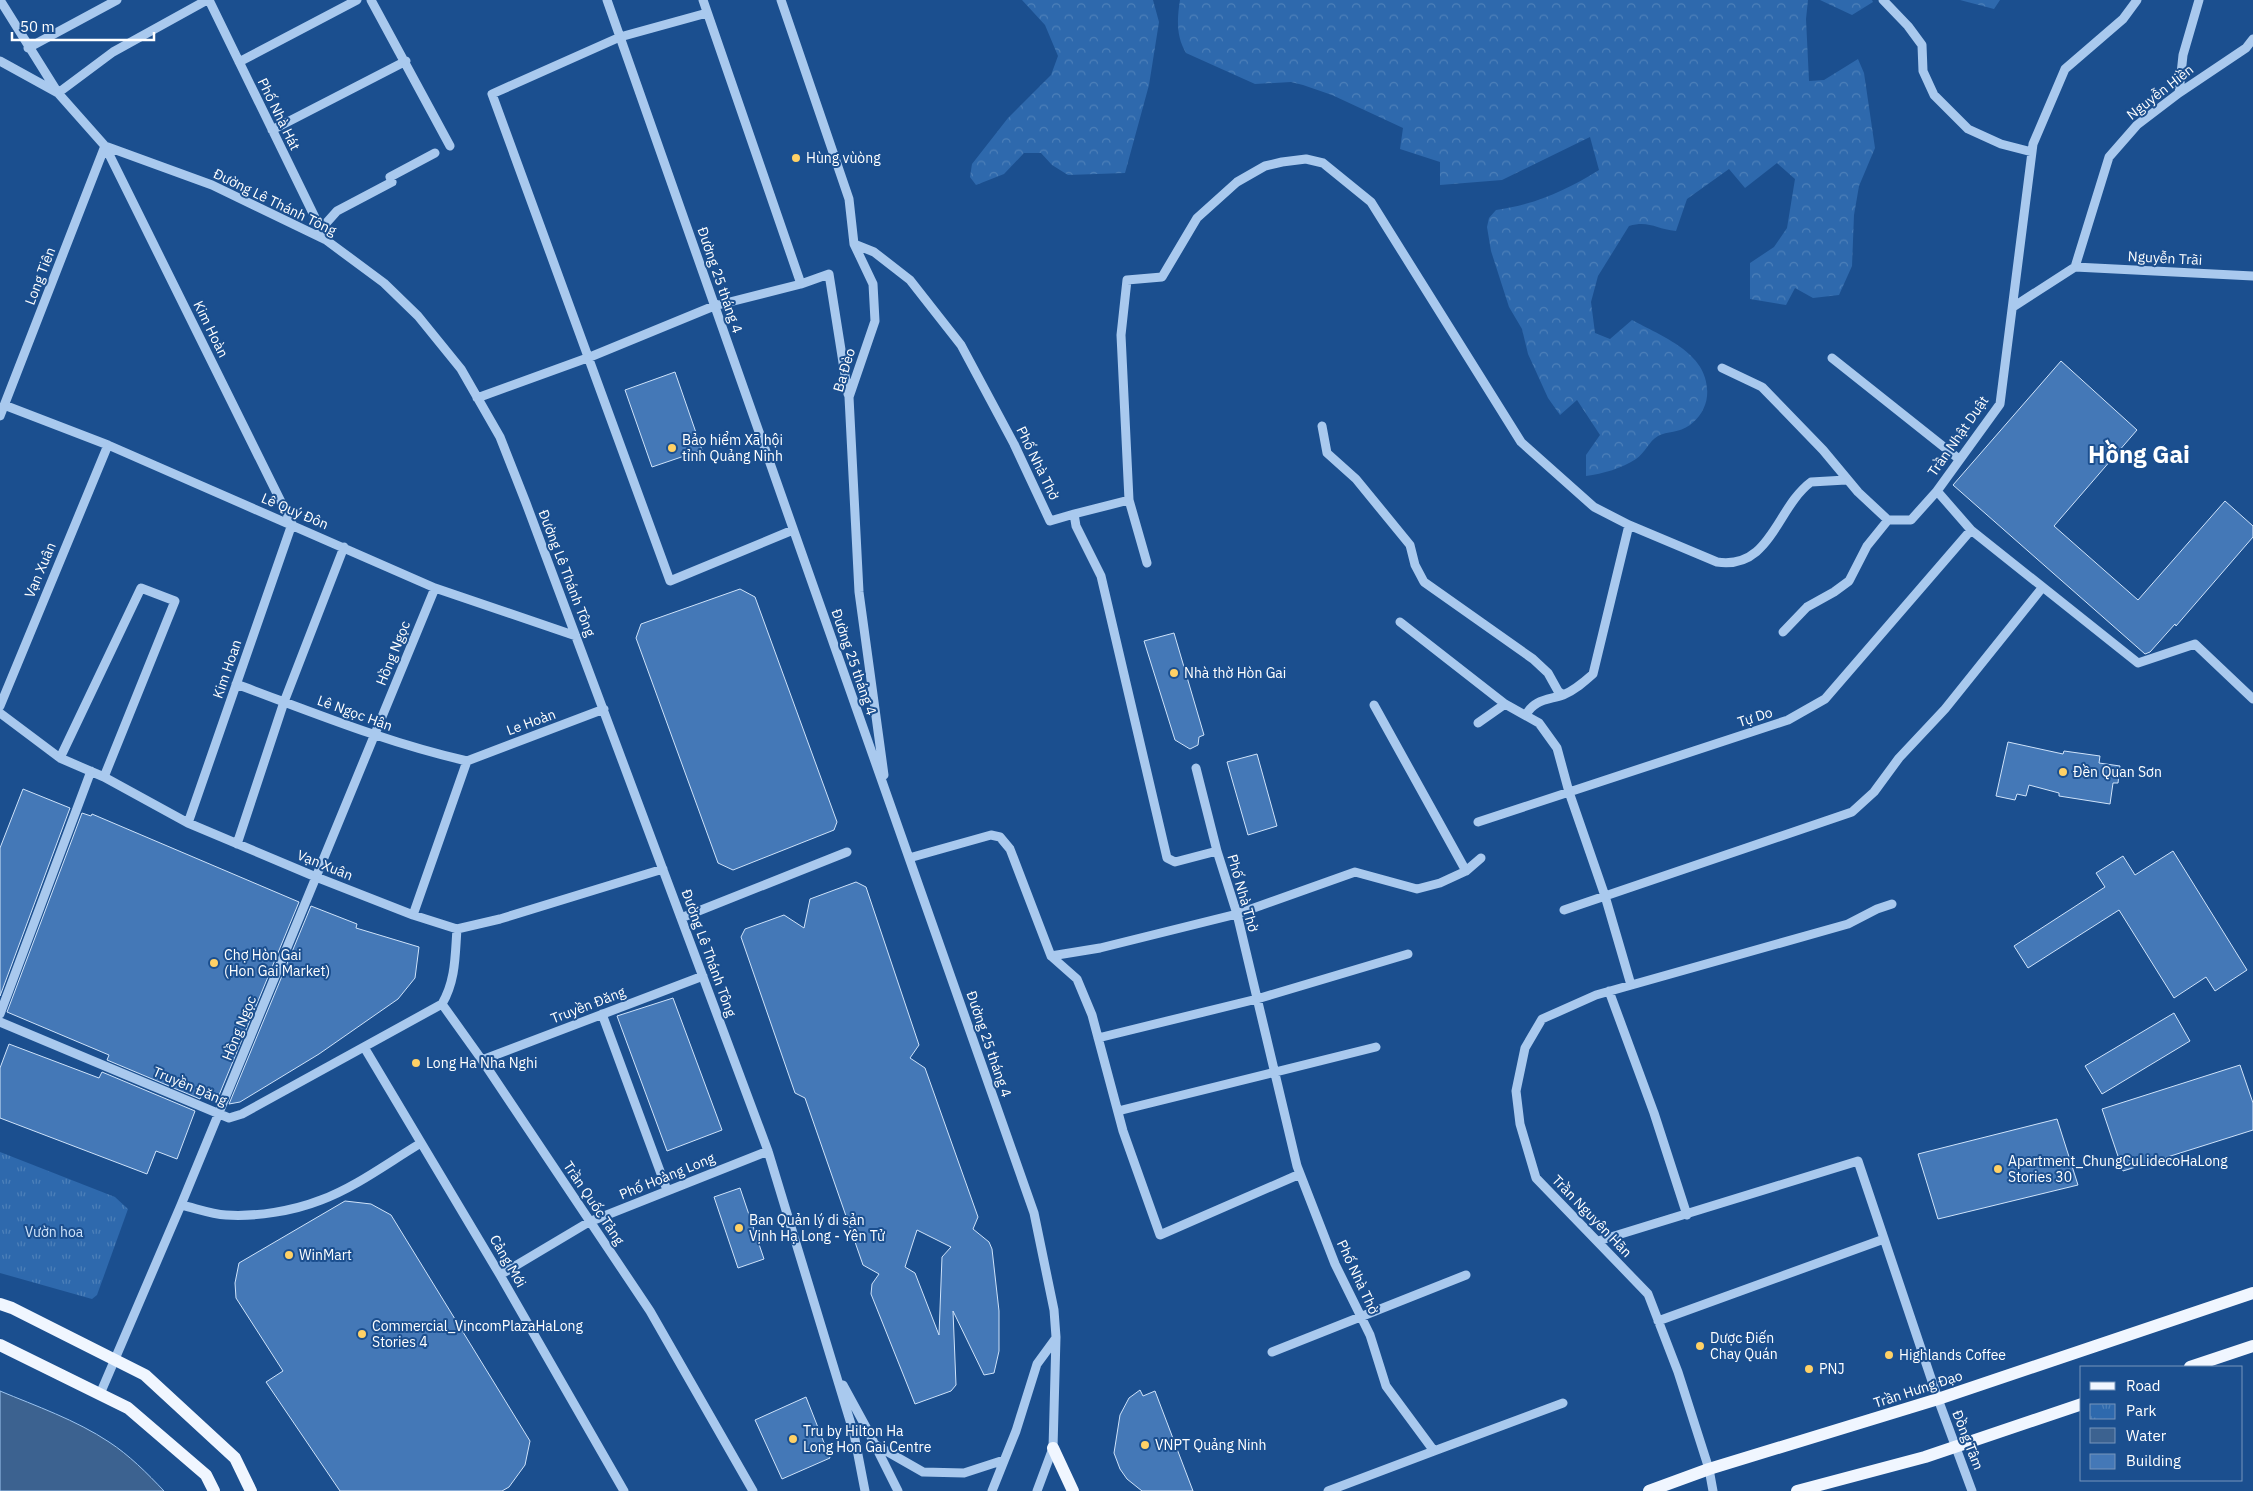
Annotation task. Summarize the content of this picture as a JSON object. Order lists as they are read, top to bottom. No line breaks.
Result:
{"streets":{"main road":["Trần Hưng Đạo"],"street":["Nguyễn Hiền","Phố Nhà Hát","Đường Lê Thánh Tông","Nguyễn Trãi","Long Tiên","Đường 25 tháng 4","Kim Hoàn","Ba Đèo","Trần Nhật Duật","Phố Nhà Thờ","Lê Quý Đôn","Vạn Xuân","Hồng Ngọc","Kim Hoan","Lê Ngọc Hân","Tự Do","Le Hoàn","Truyền Đăng","Phố Hoàng Long","Trần Quốc Tảng","Trần Nguyên Hãn","Cảng Mới","Đồng Tâm"]},"crossings":[["Nguyễn Hiền","Nguyễn Trãi"],["Phố Nhà Hát","Đường Lê Thánh Tông"],["Đường Lê Thánh Tông","Long Tiên"],["Đường Lê Thánh Tông","Kim Hoàn"],["Đường Lê Thánh Tông","Lê Quý Đôn"],["Đường Lê Thánh Tông","Le Hoàn"],["Đường Lê Thánh Tông","Truyền Đăng"],["Đường Lê Thánh Tông","Phố Hoàng Long"],["Long Tiên","Kim Hoàn"],["Long Tiên","Lê Quý Đôn"],["Đường 25 tháng 4","Ba Đèo"],["Kim Hoàn","Lê Quý Đôn"],["Kim Hoàn","Kim Hoan"],["Ba Đèo","Phố Nhà Thờ"],["Trần Nhật Duật","Tự Do"],["Lê Quý Đôn","Vạn Xuân"],["Lê Quý Đôn","Hồng Ngọc"],["Lê Quý Đôn","Kim Hoan"],["Vạn Xuân","Hồng Ngọc"],["Vạn Xuân","Kim Hoan"],["Hồng Ngọc","Lê Ngọc Hân"],["Hồng Ngọc","Truyền Đăng"],["Kim Hoan","Lê Ngọc Hân"],["Lê Ngọc Hân","Le Hoàn"],["Truyền Đăng","Trần Quốc Tảng"],["Truyền Đăng","Cảng Mới"],["Phố Hoàng Long","Trần Quốc Tảng"],["Phố Hoàng Long","Cảng Mới"],["Trần Nguyên Hãn","Trần Hưng Đạo"],["Trần Hưng Đạo","Đồng Tâm"]],"districts":["Hồng Gai"],"parks":["Vườn hoa"],"places":["Hùng vùòng","Bảo hiểm Xã hội tỉnh Quảng Ninh","Nhà thờ Hòn Gai","Đền Quan Sơn","Chợ Hòn Gai (Hon Gai Market)","Long Ha Nha Nghi","Apartment_ChungCuLidecoHaLong Stories 30","Ban Quản lý di sản Vịnh Hạ Long - Yên Tử","WinMart","Commercial_VincomPlazaHaLong Stories 4","Dược Điến Chay Quán","Highlands Coffee","PNJ","Tru by Hilton Ha Long Hon Gai Centre","VNPT Quảng Ninh"],"legend":["Road","Park","Water","Building"],"scale_bar":"50 m"}
